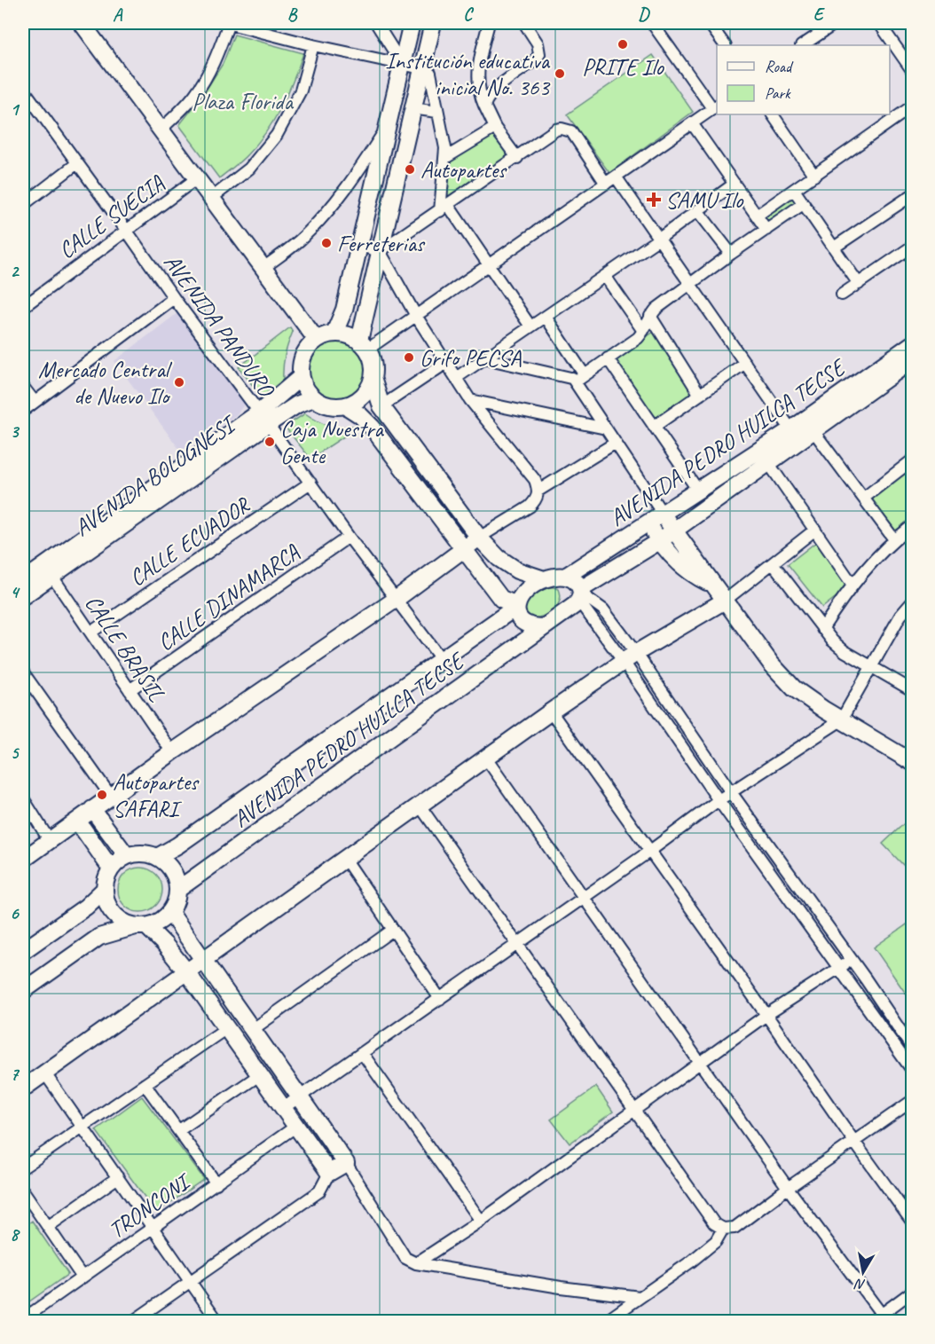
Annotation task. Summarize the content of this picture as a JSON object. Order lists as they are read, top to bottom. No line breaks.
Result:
{"streets":{"street":["CALLE SUECIA","AVENIDA PANDURO","AVENIDA PEDRO HUILCA TECSE","AVENIDA BOLOGNESI","CALLE ECUADOR","CALLE DINAMARCA","CALLE BRASIL","TRONCONI"]},"crossings":[["CALLE SUECIA","AVENIDA PANDURO"],["AVENIDA PANDURO","AVENIDA PEDRO HUILCA TECSE"],["AVENIDA PANDURO","AVENIDA BOLOGNESI"],["AVENIDA PANDURO","CALLE ECUADOR"],["AVENIDA PANDURO","CALLE DINAMARCA"],["AVENIDA BOLOGNESI","CALLE BRASIL"],["CALLE ECUADOR","CALLE BRASIL"],["CALLE DINAMARCA","CALLE BRASIL"]],"parks":["Plaza Florida"],"places":{"other":["PRITE Ilo","Institución educativa inicial No. 363","Autopartes","Ferreterias","Grifo PECSA","Mercado Central de Nuevo Ilo","Caja Nuestra Gente","Autopartes SAFARI"],"health":["SAMU Ilo"]},"legend":["Road","Park"],"north":"bottom","grid":{"columns":["A","B","C","D","E"],"rows":["1","2","3","4","5","6","7","8"]}}
